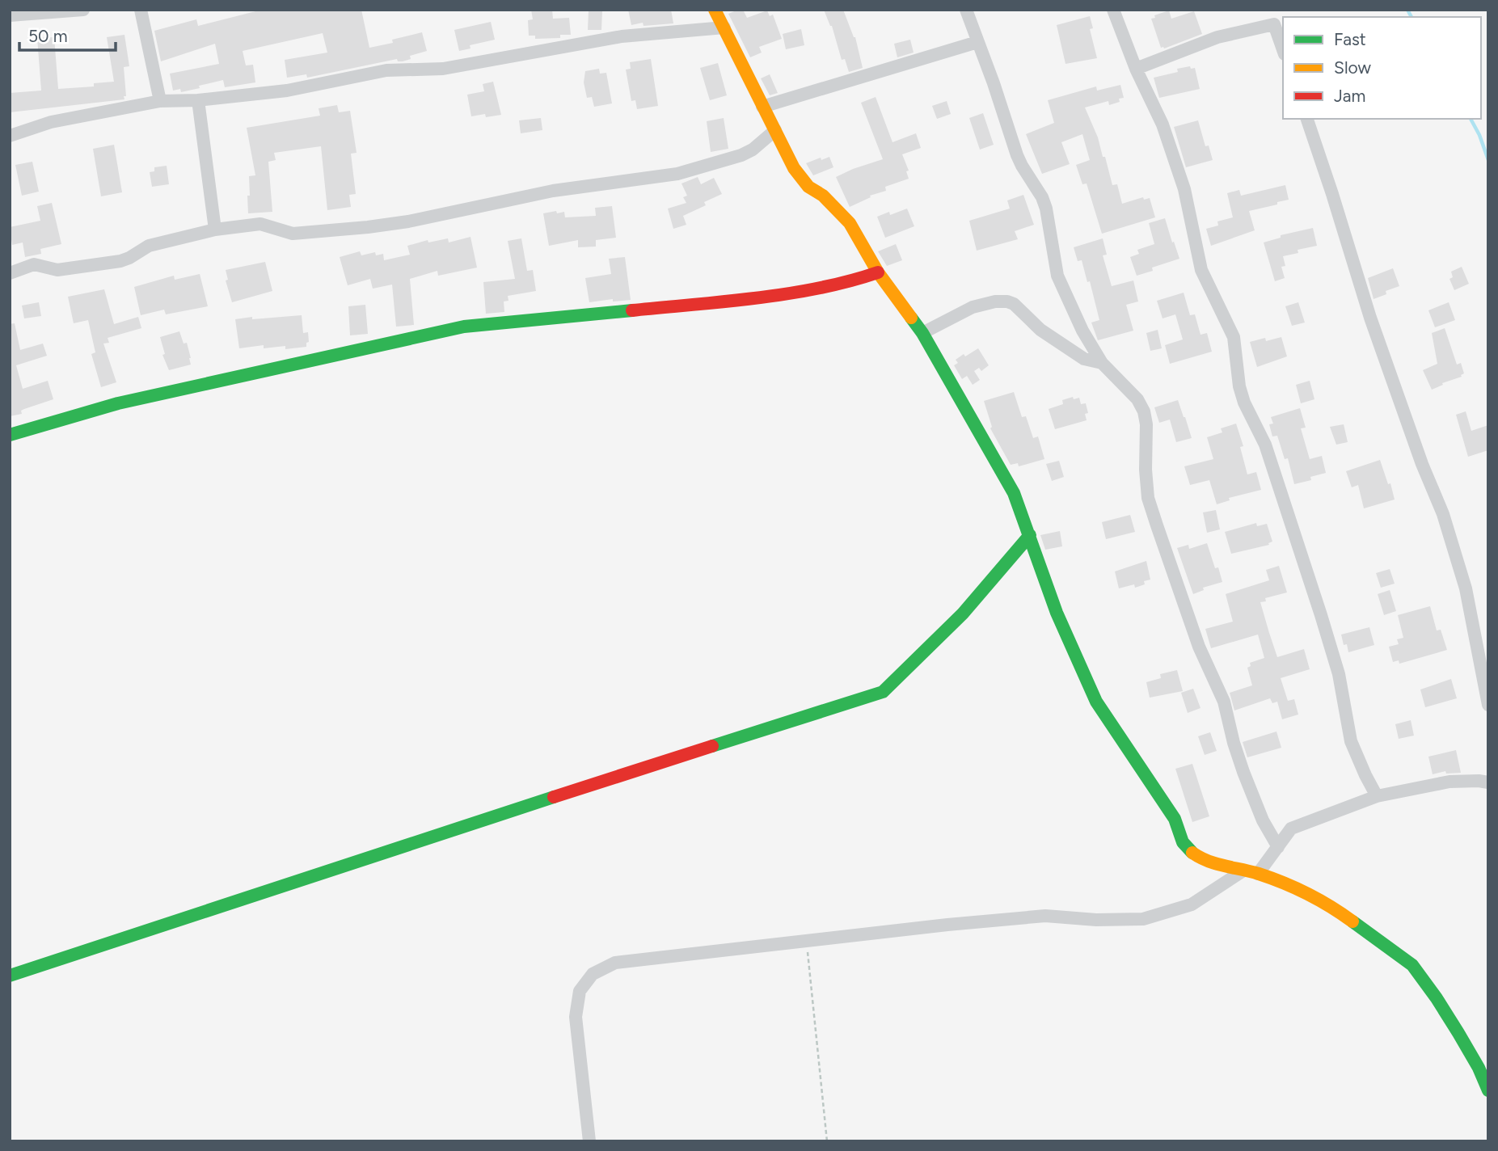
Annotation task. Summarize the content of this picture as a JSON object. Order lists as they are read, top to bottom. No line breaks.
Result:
{"legend":["Fast","Slow","Jam"],"scale_bar":"50 m"}
